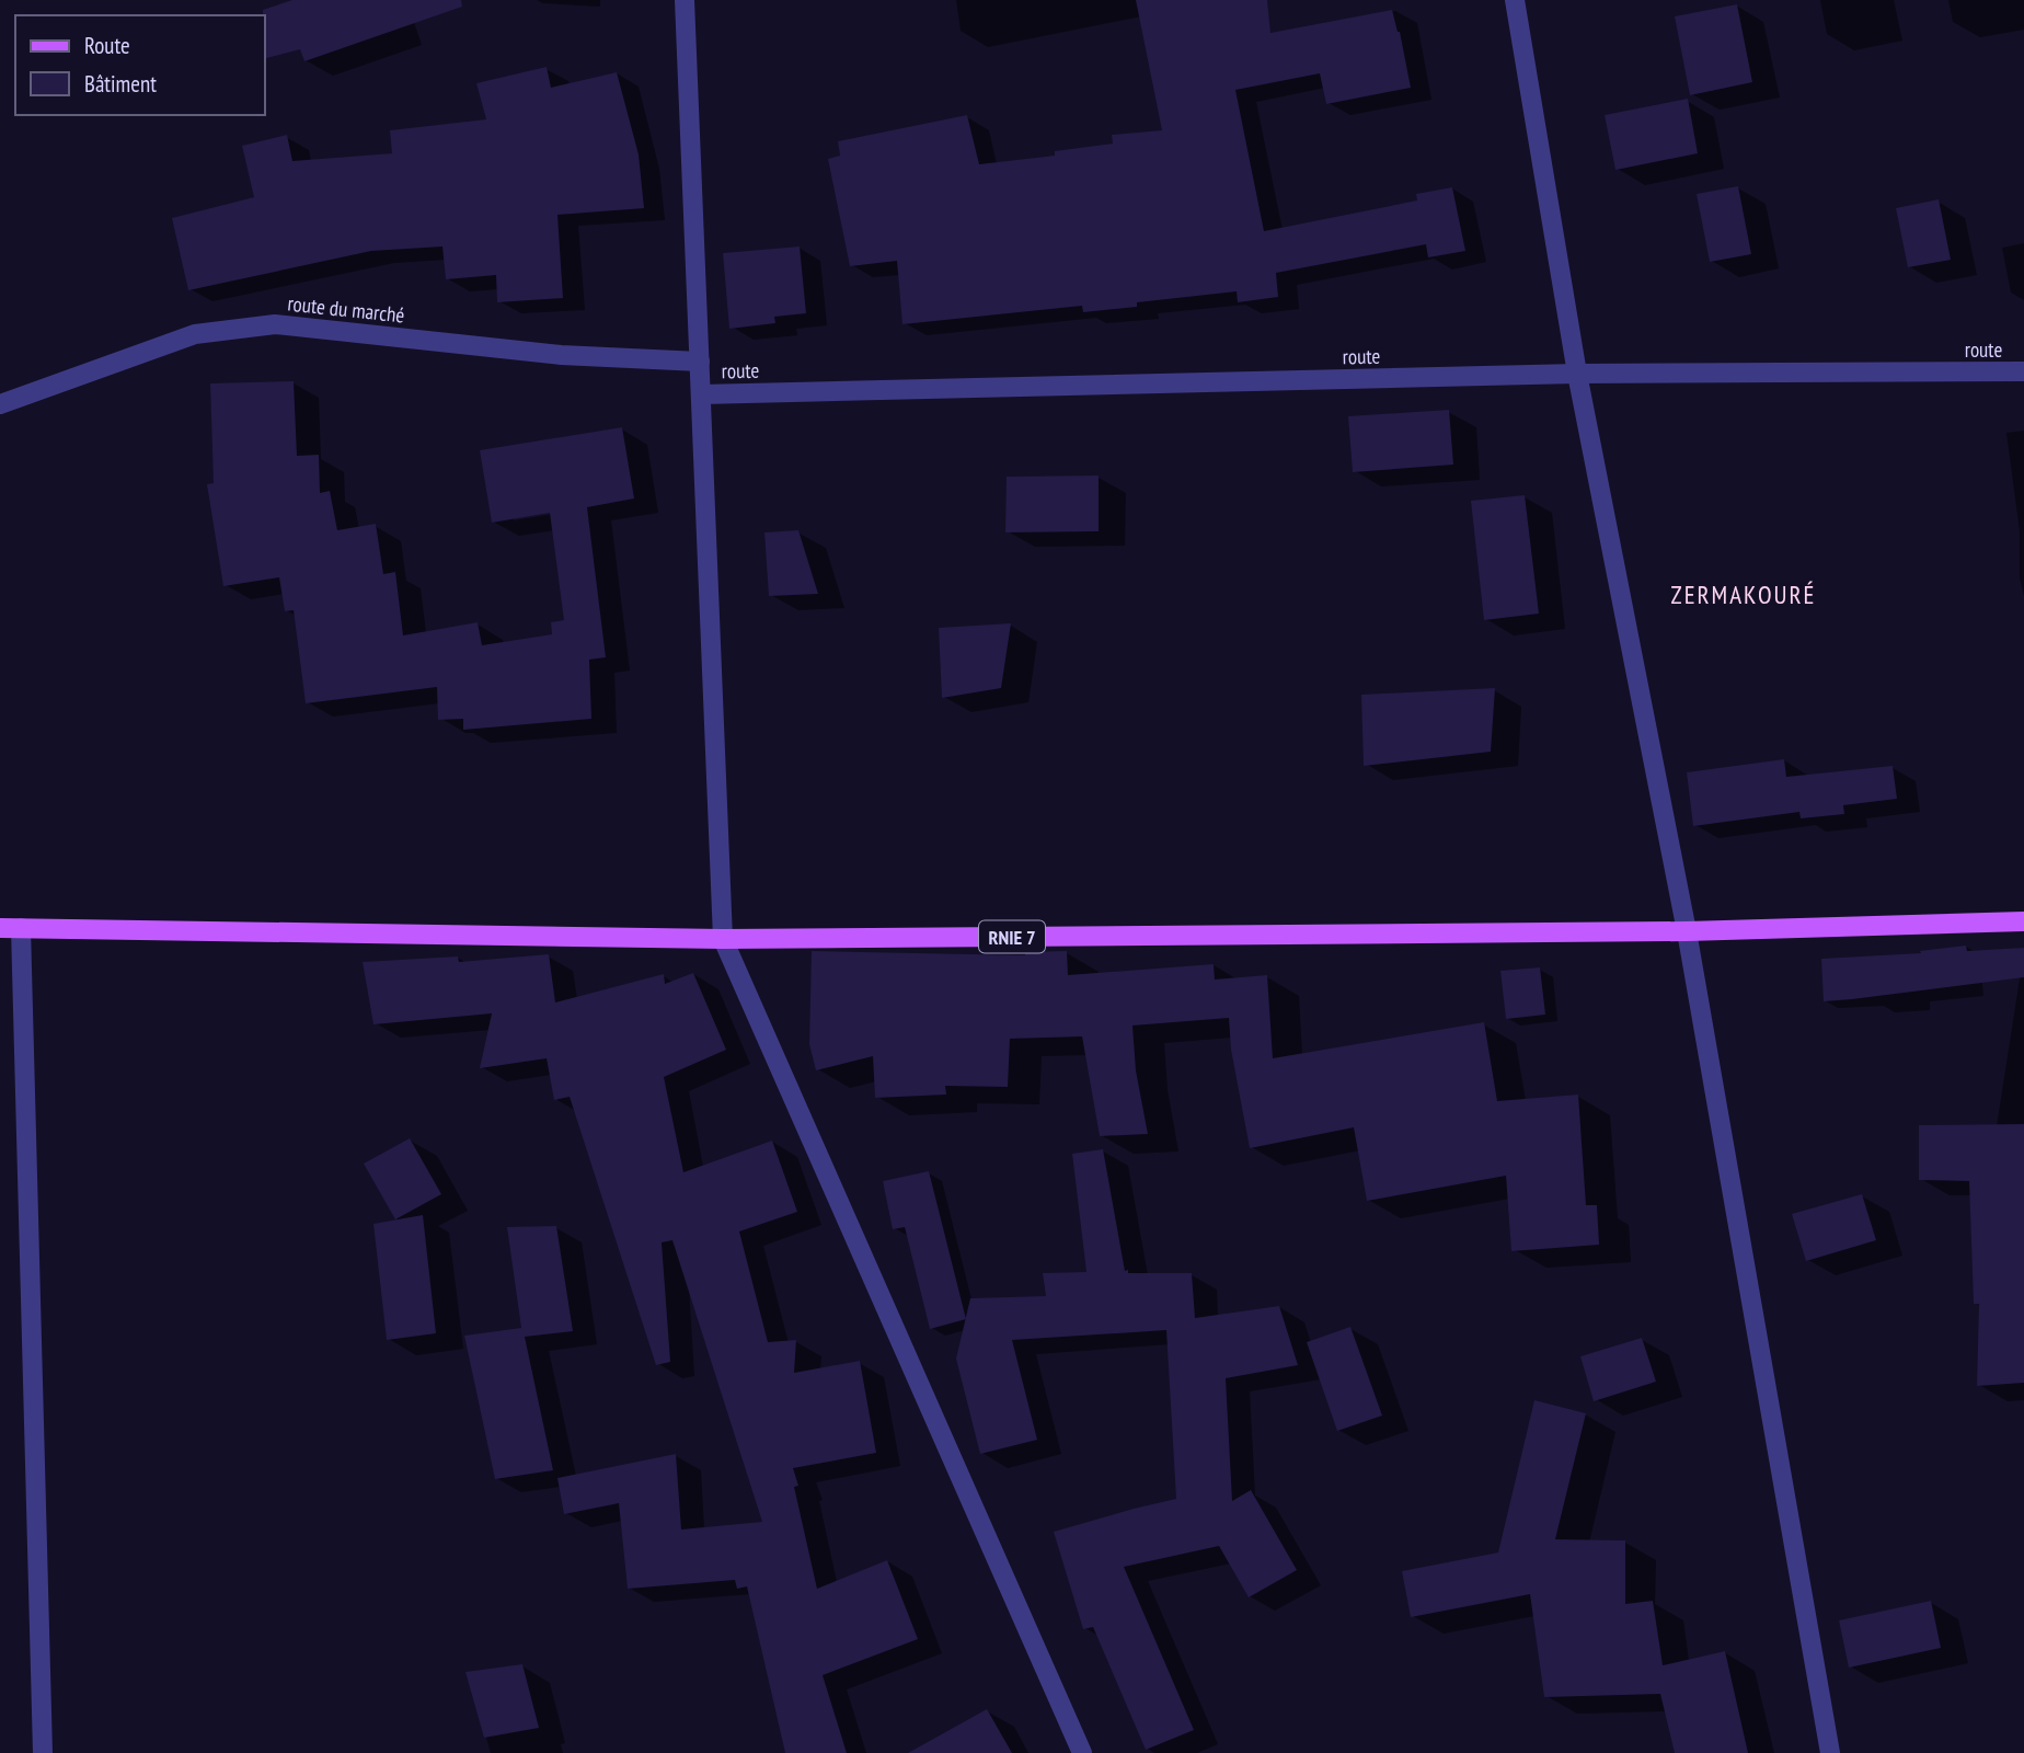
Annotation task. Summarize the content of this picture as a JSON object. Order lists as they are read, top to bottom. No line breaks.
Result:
{"streets":{"main road":["RNIE 7"],"street":["route du marché","route"]},"districts":["ZERMAKOURÉ"],"legend":["Route","Bâtiment"]}
